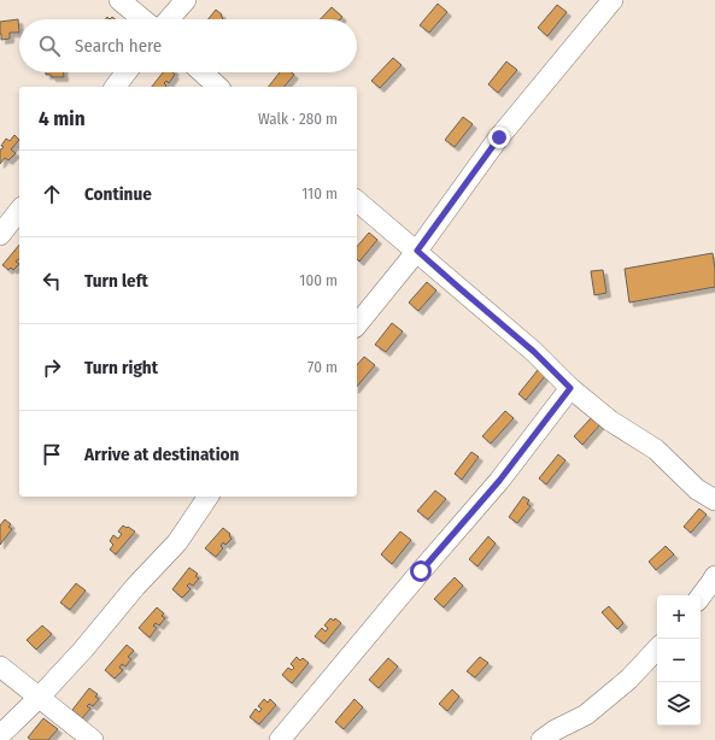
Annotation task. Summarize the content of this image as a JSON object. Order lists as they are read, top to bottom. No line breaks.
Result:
{"page":{"search":"Search here","heading":["4 min","Walk · 280 m"],"list":[["Continue","110 m"],["Turn left","100 m"],["Turn right","70 m"],"Arrive at destination"],"map_buttons":["+","−"]}}
